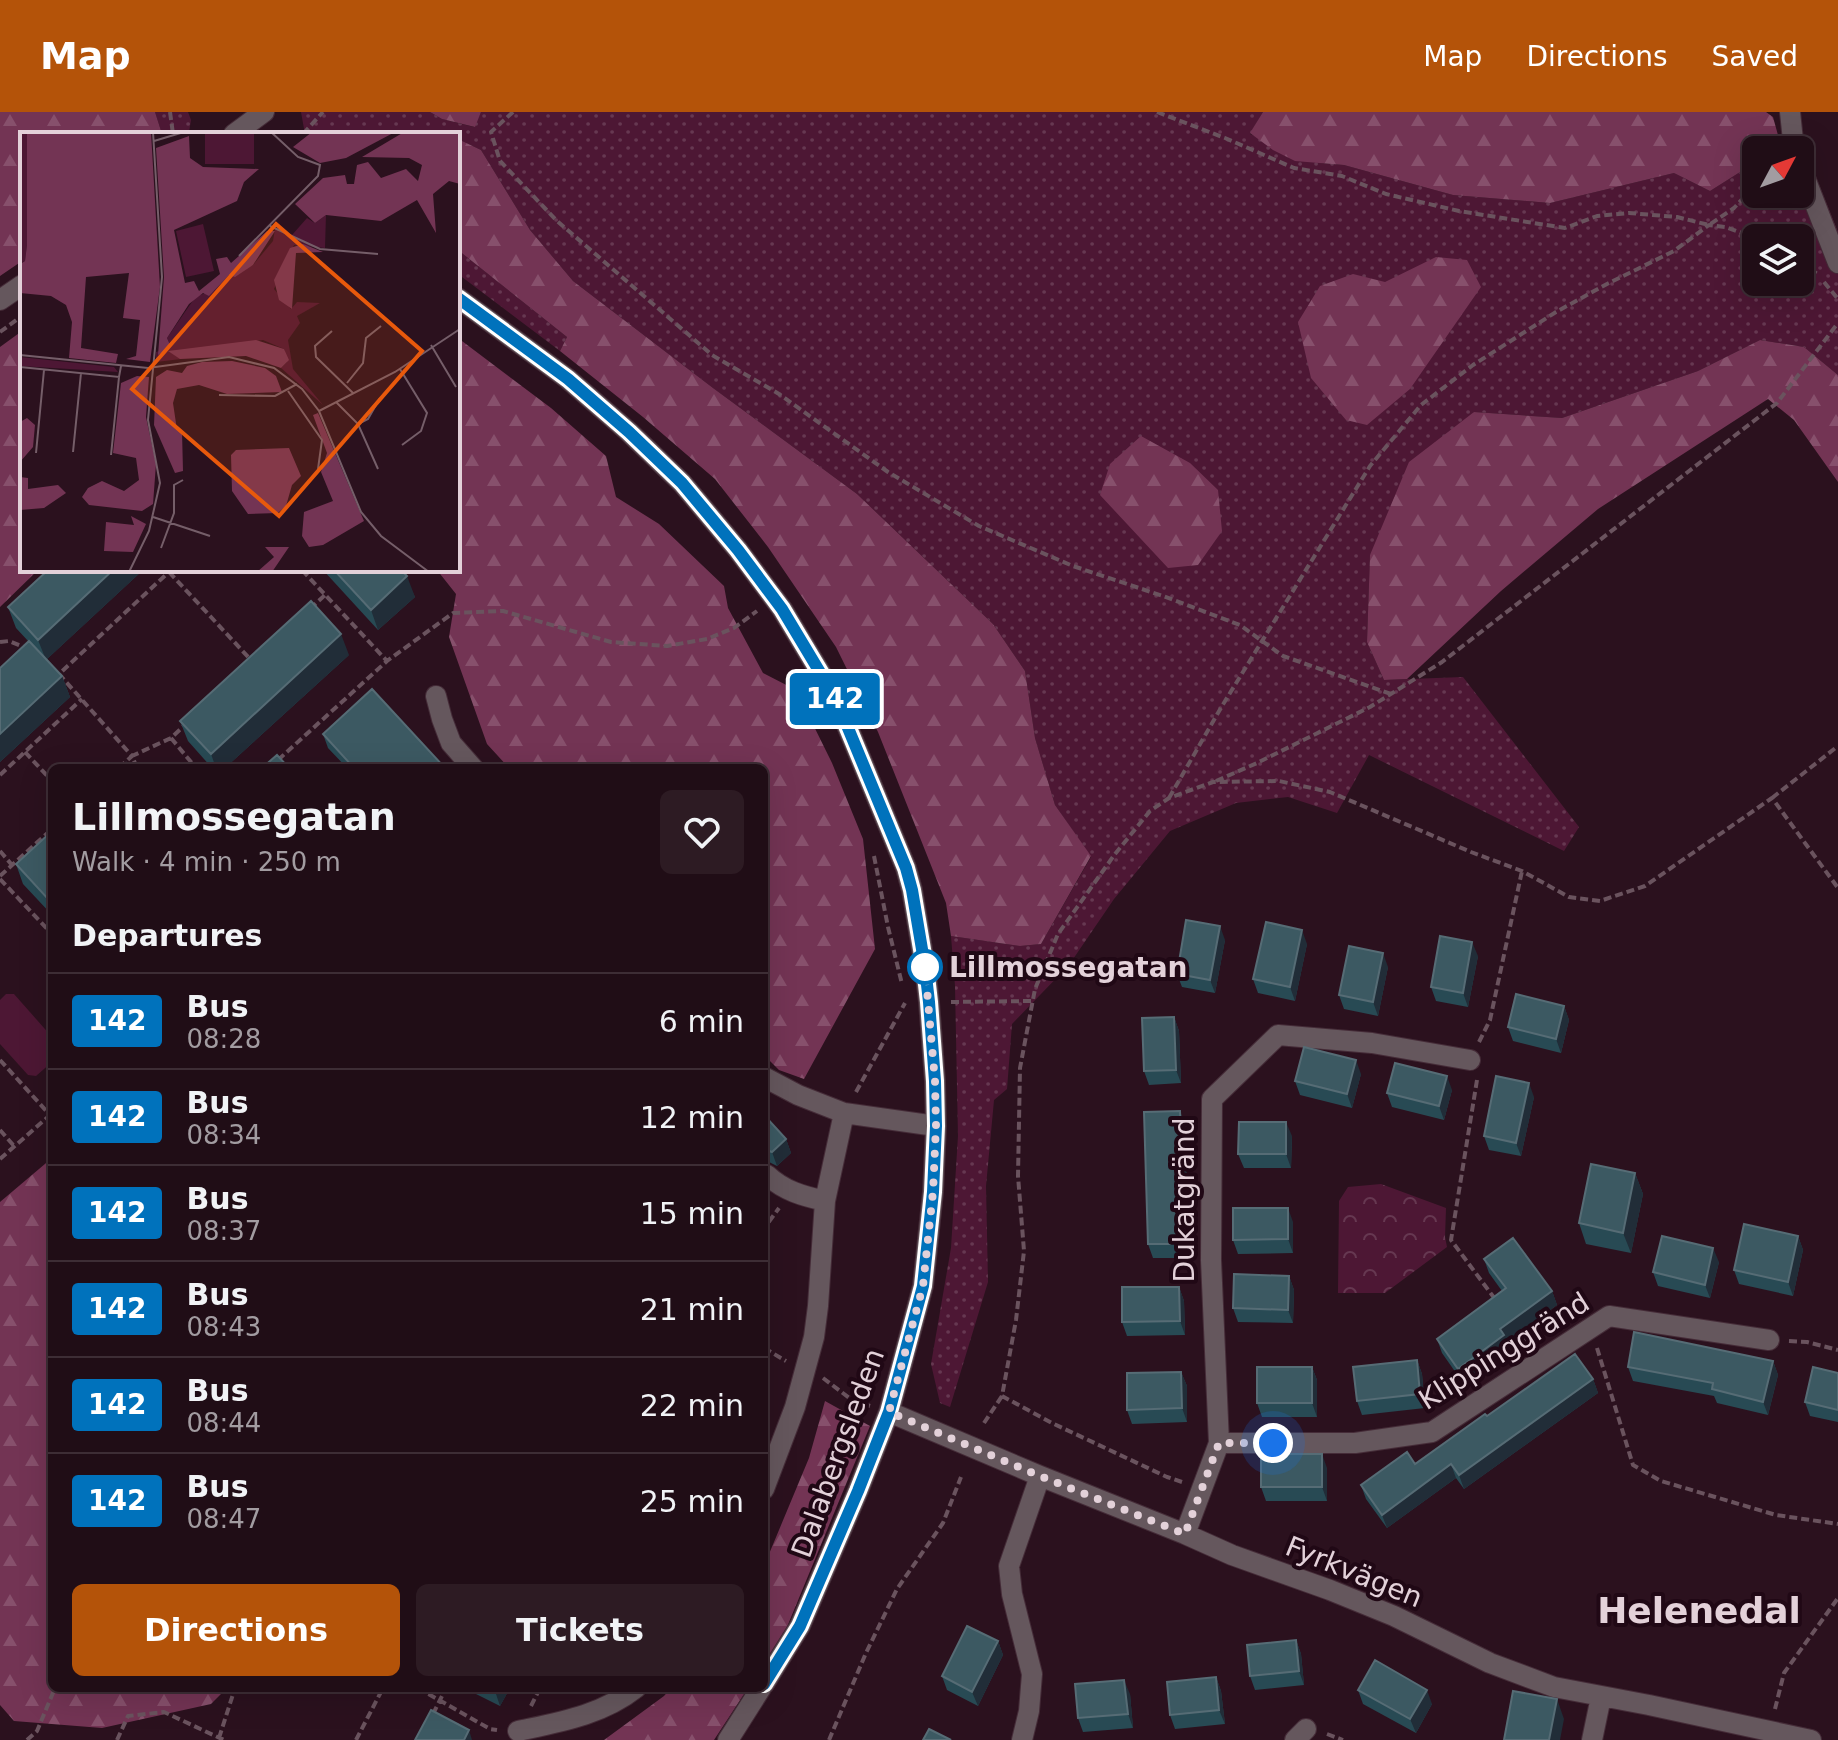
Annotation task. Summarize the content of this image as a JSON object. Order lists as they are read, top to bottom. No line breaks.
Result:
{"streets":{"street":["Dukatgränd","Klippinggränd","Dalabergsleden","Fyrkvägen"]},"crossings":[["Dukatgränd","Klippinggränd"],["Dukatgränd","Fyrkvägen"],["Dalabergsleden","Fyrkvägen"]],"districts":["Helenedal"],"places":["Lillmossegatan"],"lines":["bus line 142"],"north":"top right","page":{"header":"Map","nav":["Map","Directions","Saved"],"on_map":"142","heading":[["Lillmossegatan","Walk · 4 min · 250 m"],"Departures"],"list":[{"mark":"142","name":"Bus","note":"08:28","value":"6 min"},{"mark":"142","name":"Bus","note":"08:34","value":"12 min"},{"mark":"142","name":"Bus","note":"08:37","value":"15 min"},{"mark":"142","name":"Bus","note":"08:43","value":"21 min"},{"mark":"142","name":"Bus","note":"08:44","value":"22 min"},{"mark":"142","name":"Bus","note":"08:47","value":"25 min"}],"buttons":["Directions","Tickets"]}}
